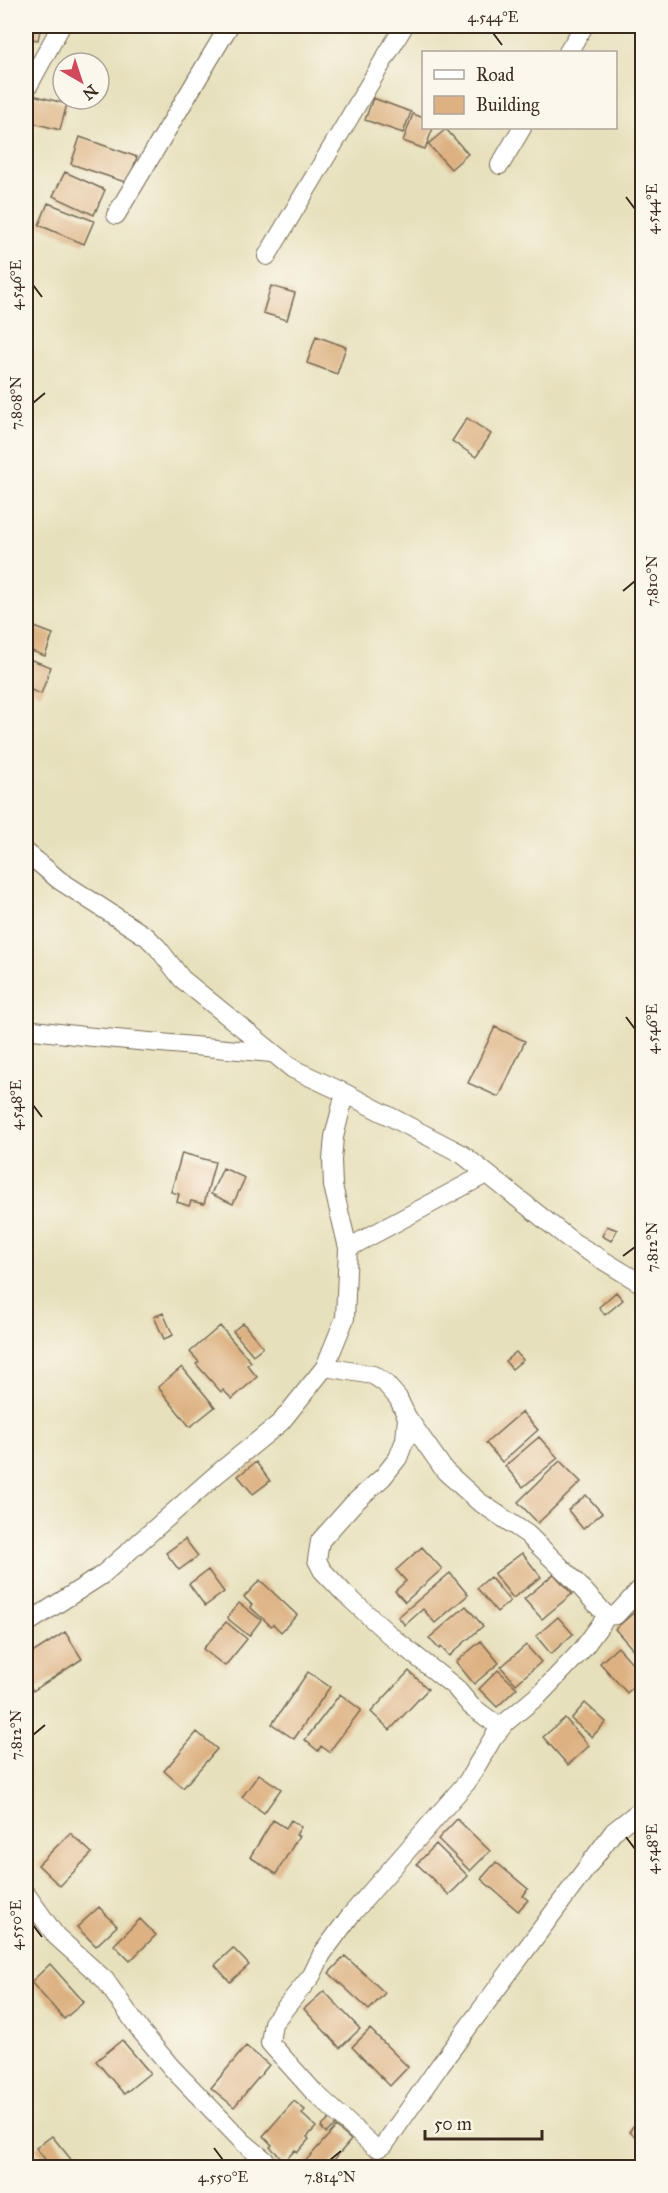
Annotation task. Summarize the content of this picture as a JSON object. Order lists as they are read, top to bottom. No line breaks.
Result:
{"legend":["Road","Building"],"scale_bar":"50 m","north":"bottom right","coordinates":["4.544°E","4.546°E","7.808°N","7.810°N","4.548°E","7.812°N","4.550°E","7.814°N"]}
